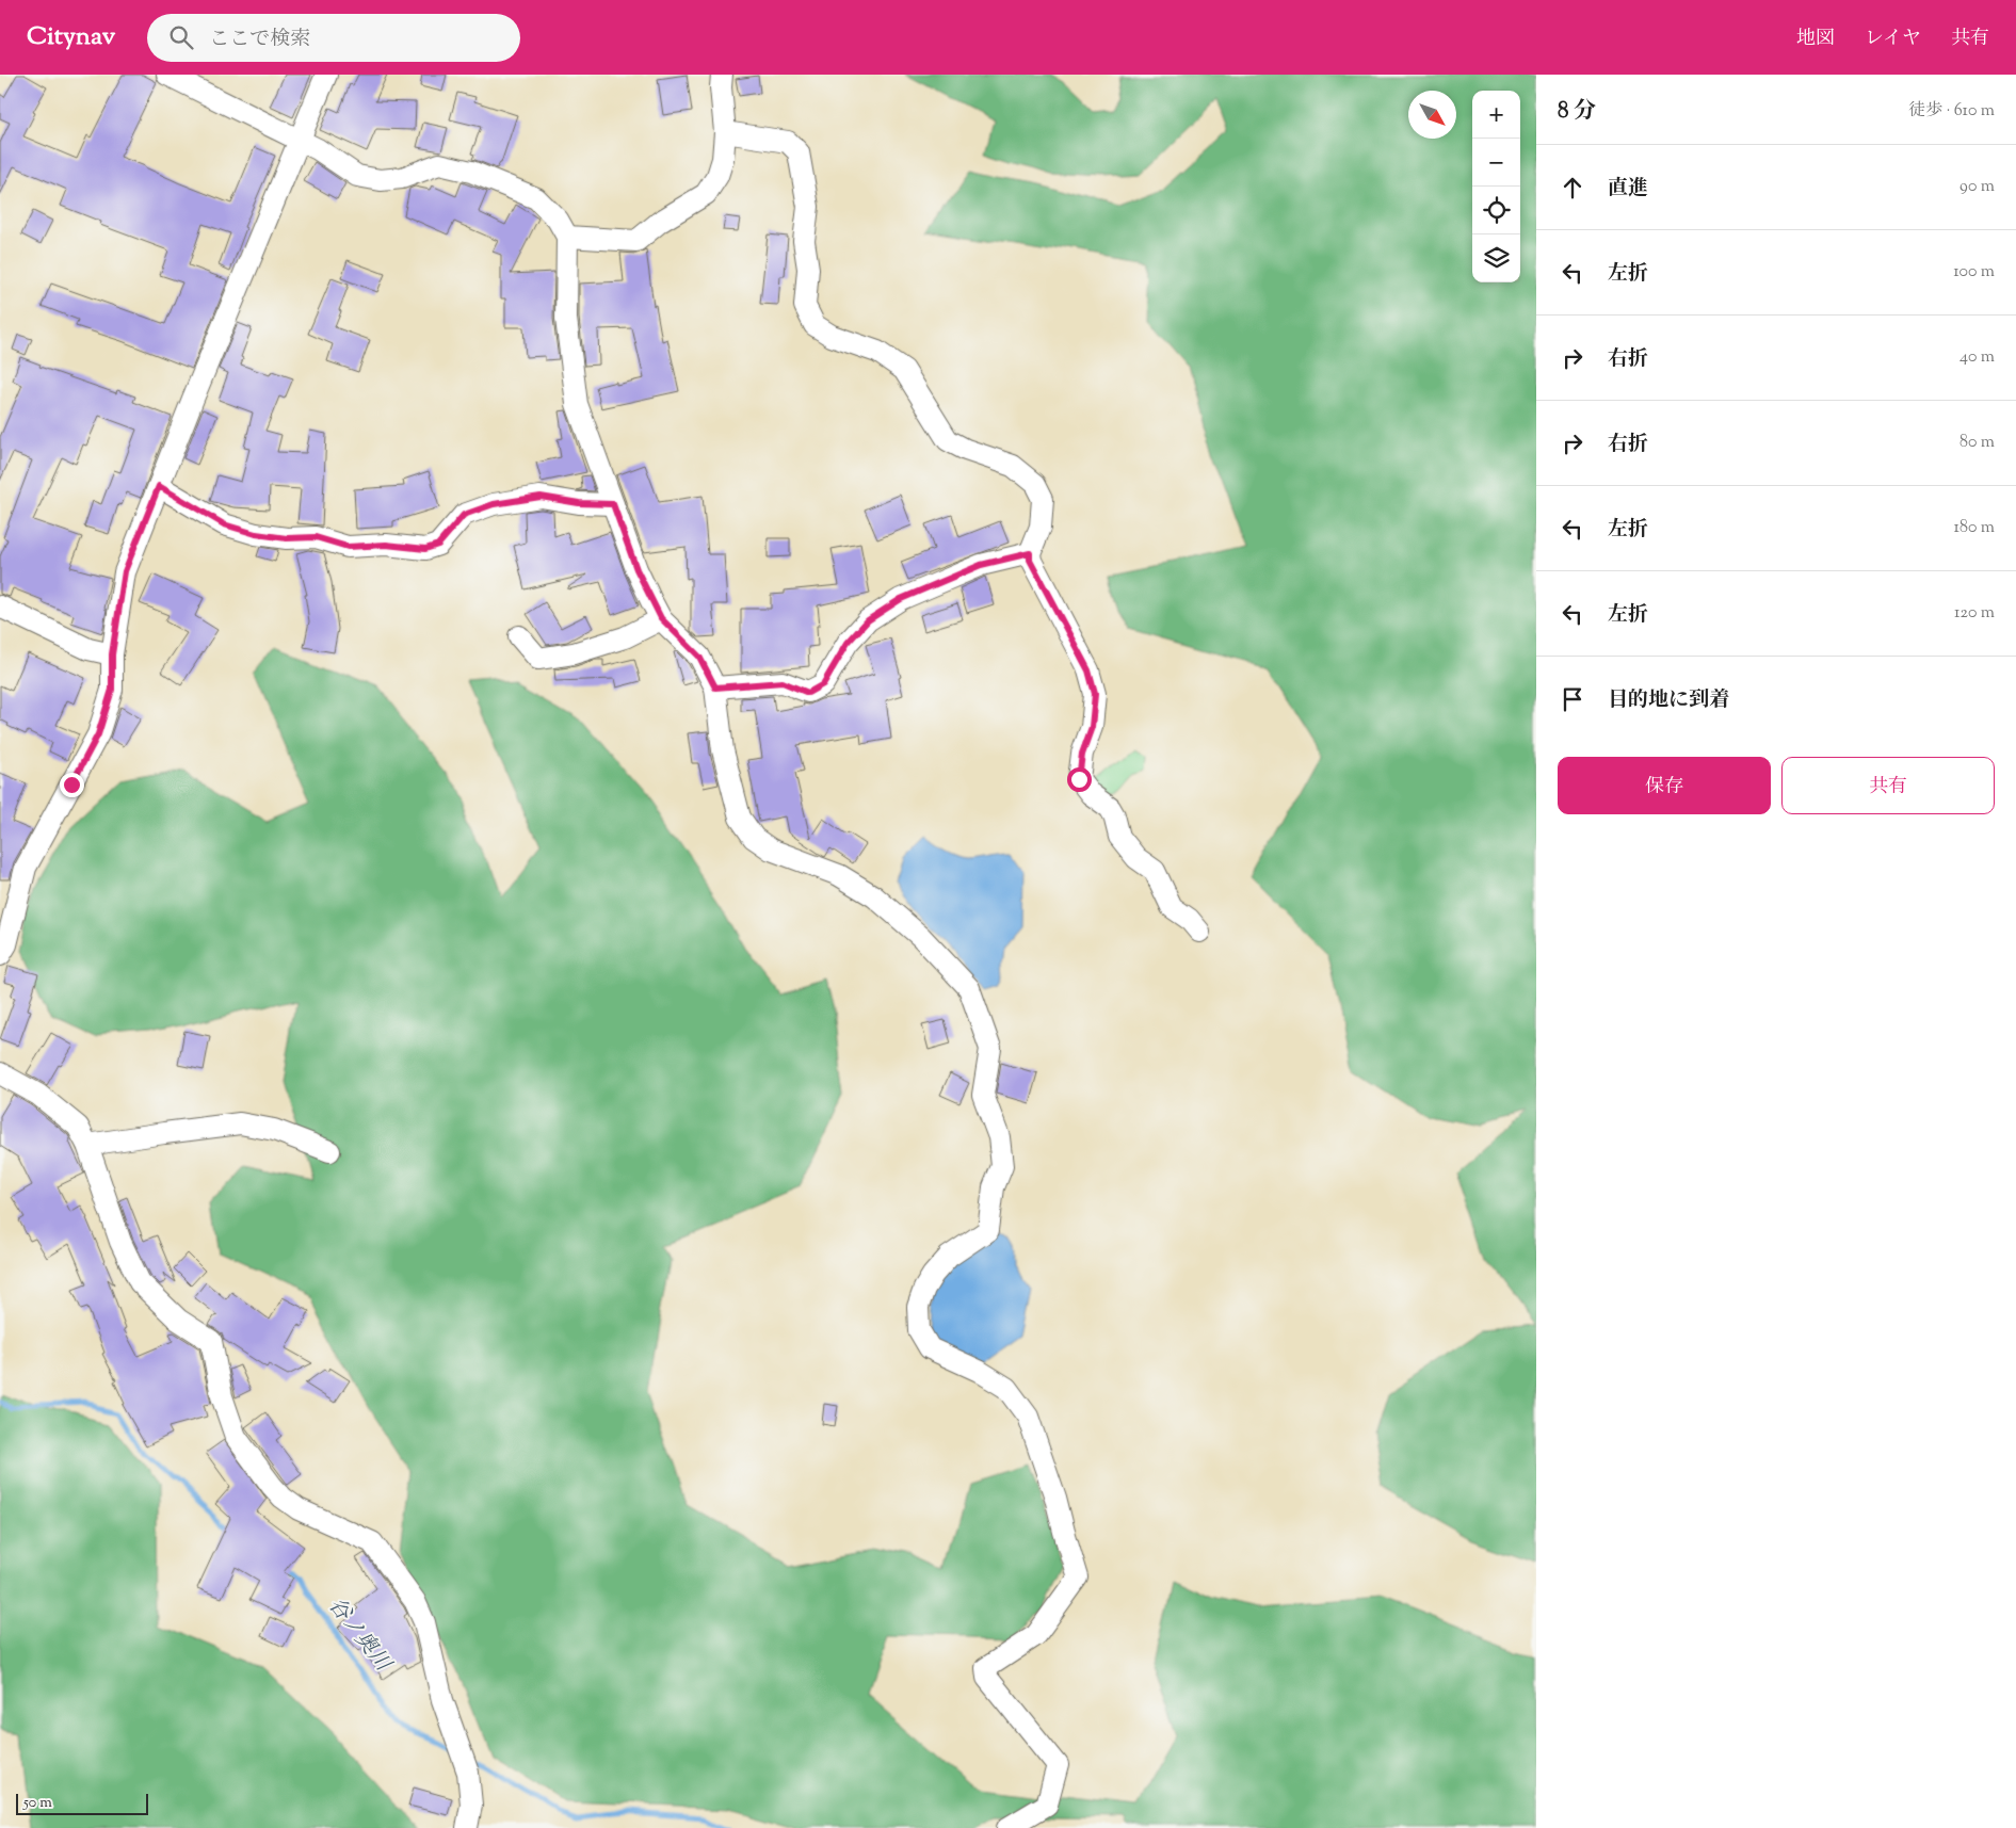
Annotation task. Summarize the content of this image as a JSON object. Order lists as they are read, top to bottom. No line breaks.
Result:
{"water":["谷ノ奥川"],"scale_bar":"50 m","north":"bottom right","page":{"header":"Citynav","search":"ここで検索","nav":["地図","レイヤ","共有"],"heading":["8 分","徒歩 · 610 m"],"map_buttons":["+","−"],"list":[["直進","90 m"],["左折","100 m"],["右折","40 m"],["右折","80 m"],["左折","180 m"],["左折","120 m"],"目的地に到着"],"buttons":["保存","共有"],"scale":"50 m"}}
